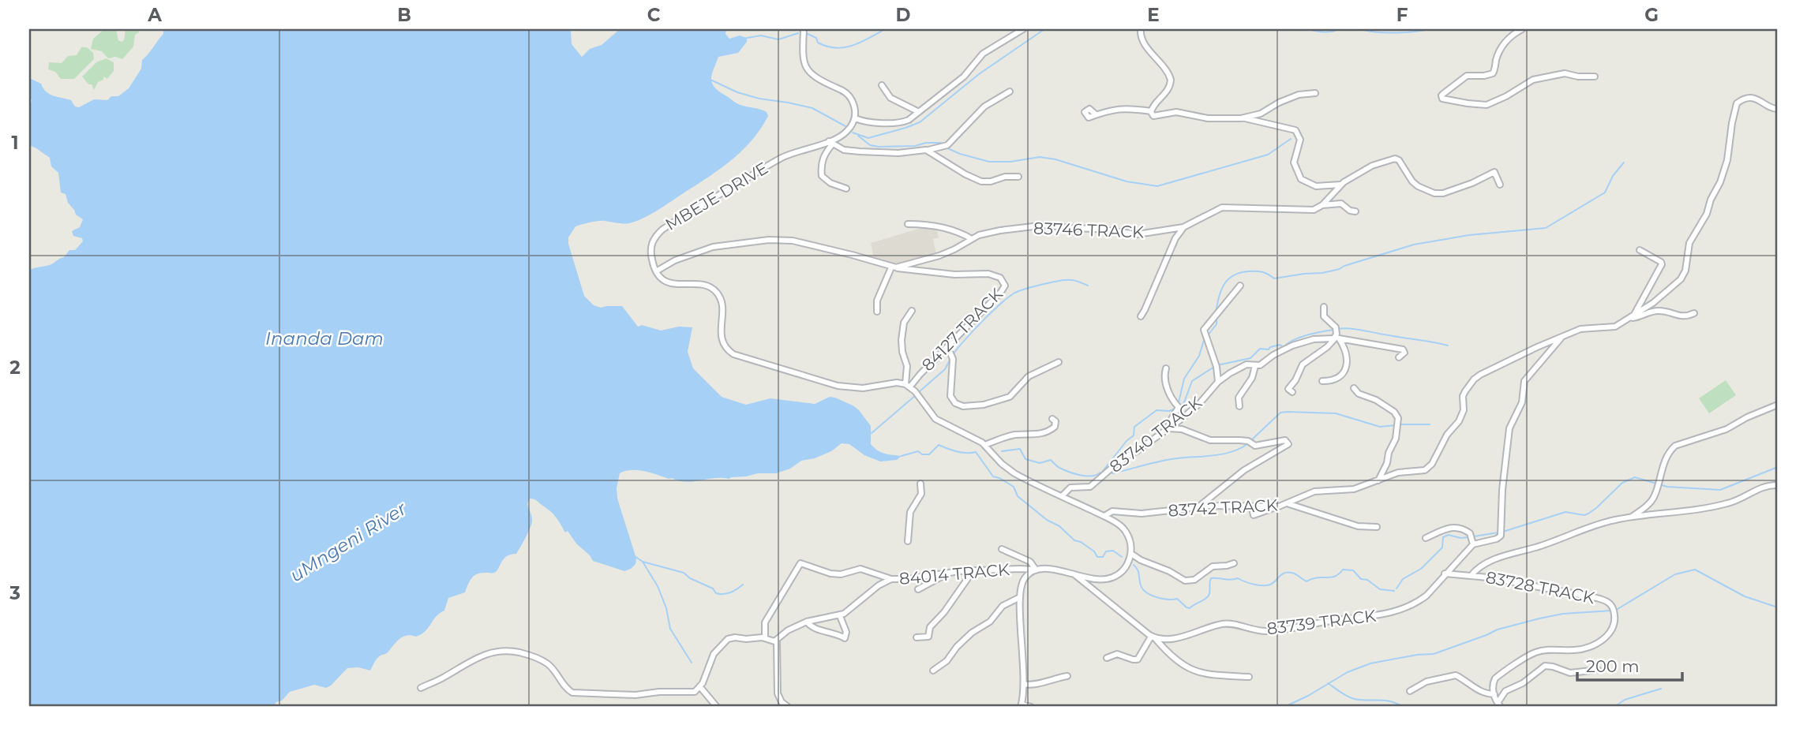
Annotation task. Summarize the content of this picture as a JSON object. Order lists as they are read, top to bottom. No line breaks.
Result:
{"streets":{"street":["MBEJE DRIVE","83746 TRACK","84127 TRACK","83740 TRACK","83742 TRACK","84014 TRACK","83728 TRACK","83739 TRACK"]},"crossings":[["83746 TRACK","84127 TRACK"],["83728 TRACK","83739 TRACK"]],"water":["Inanda Dam","uMngeni River"],"scale_bar":"200 m","grid":{"columns":["A","B","C","D","E","F","G"],"rows":["1","2","3"]}}
